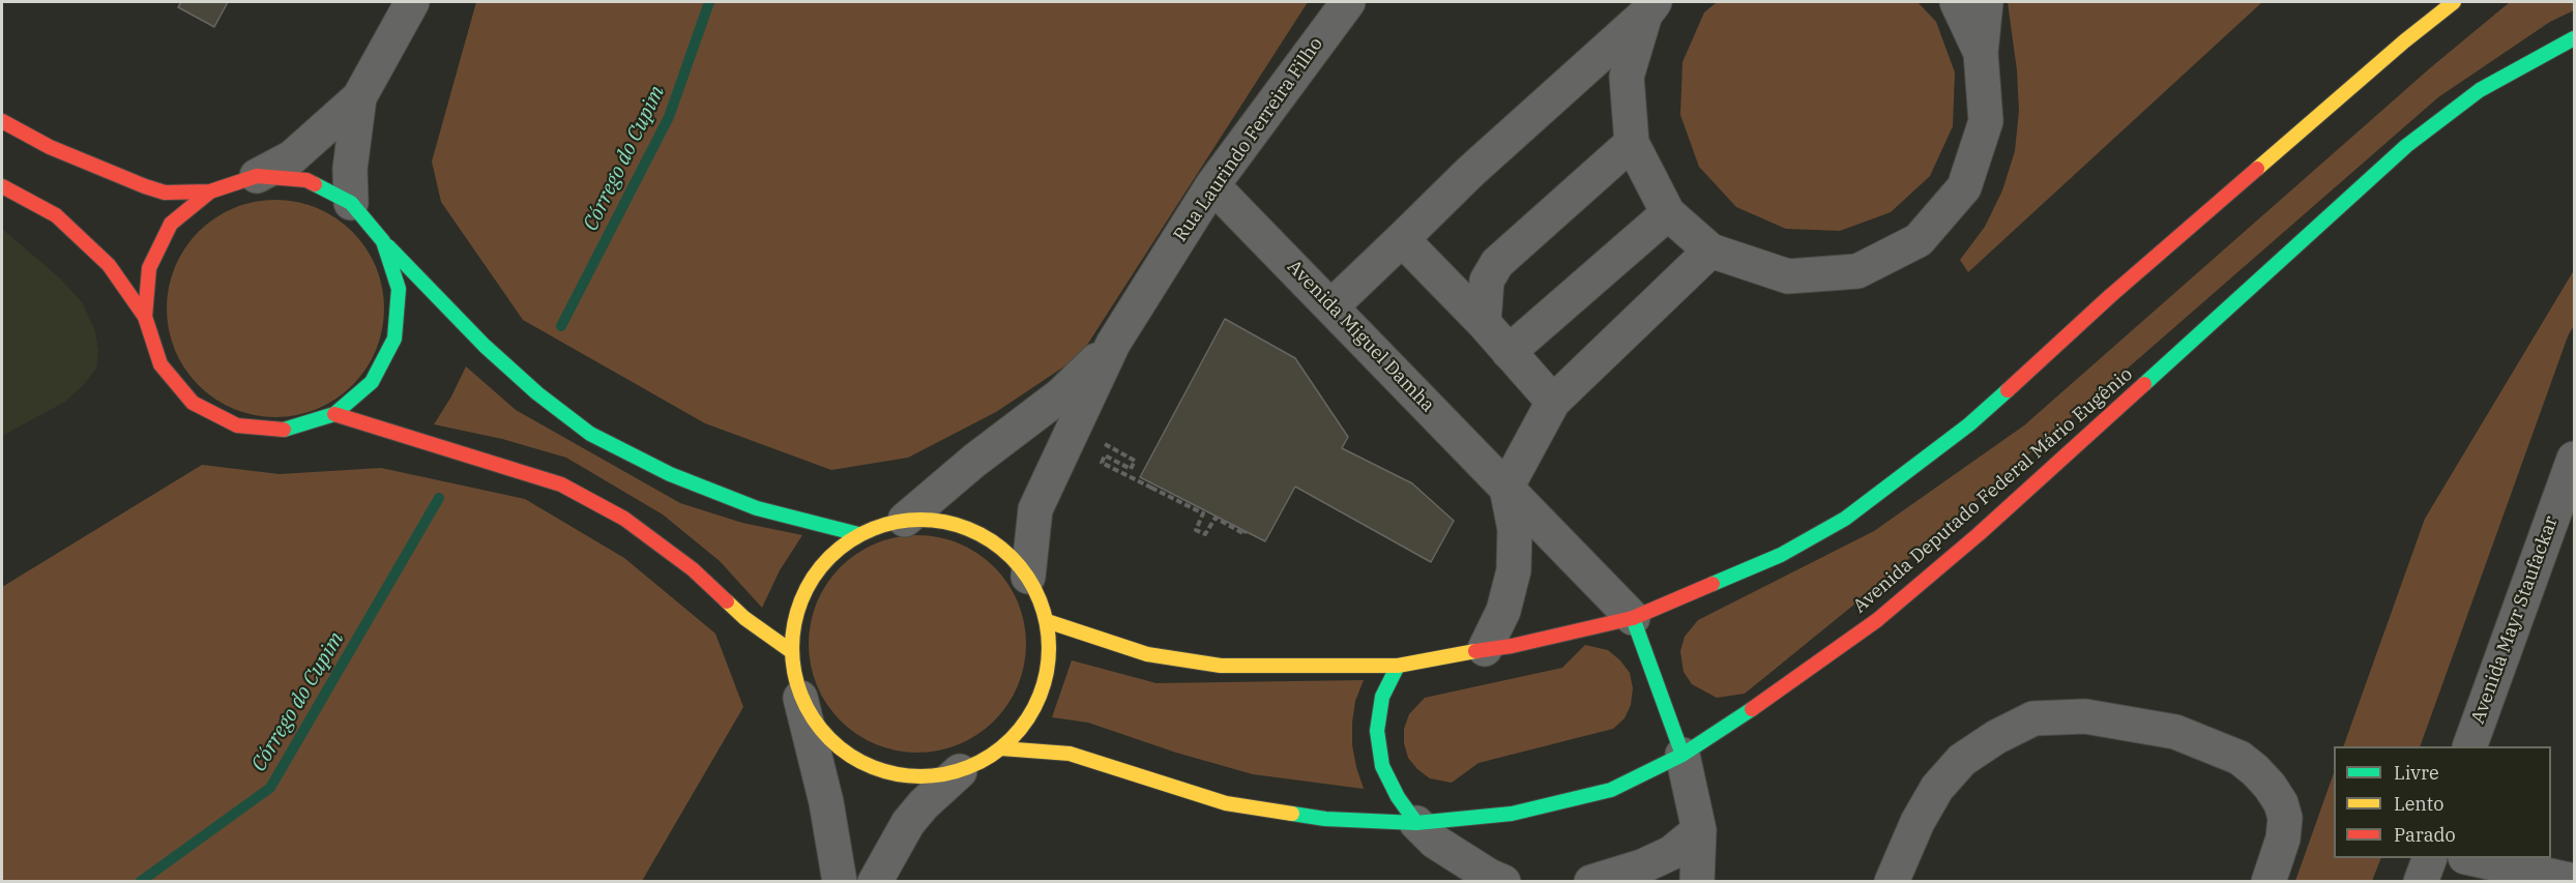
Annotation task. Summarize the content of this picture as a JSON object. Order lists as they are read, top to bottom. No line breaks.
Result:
{"streets":{"street":["Rua Laurindo Ferreira Filho","Avenida Miguel Damha","Avenida Deputado Federal Mário Eugênio","Avenida Mayr Staufackar"]},"crossings":[["Rua Laurindo Ferreira Filho","Avenida Miguel Damha"]],"water":["Córrego do Cupim"],"legend":["Livre","Lento","Parado"]}
